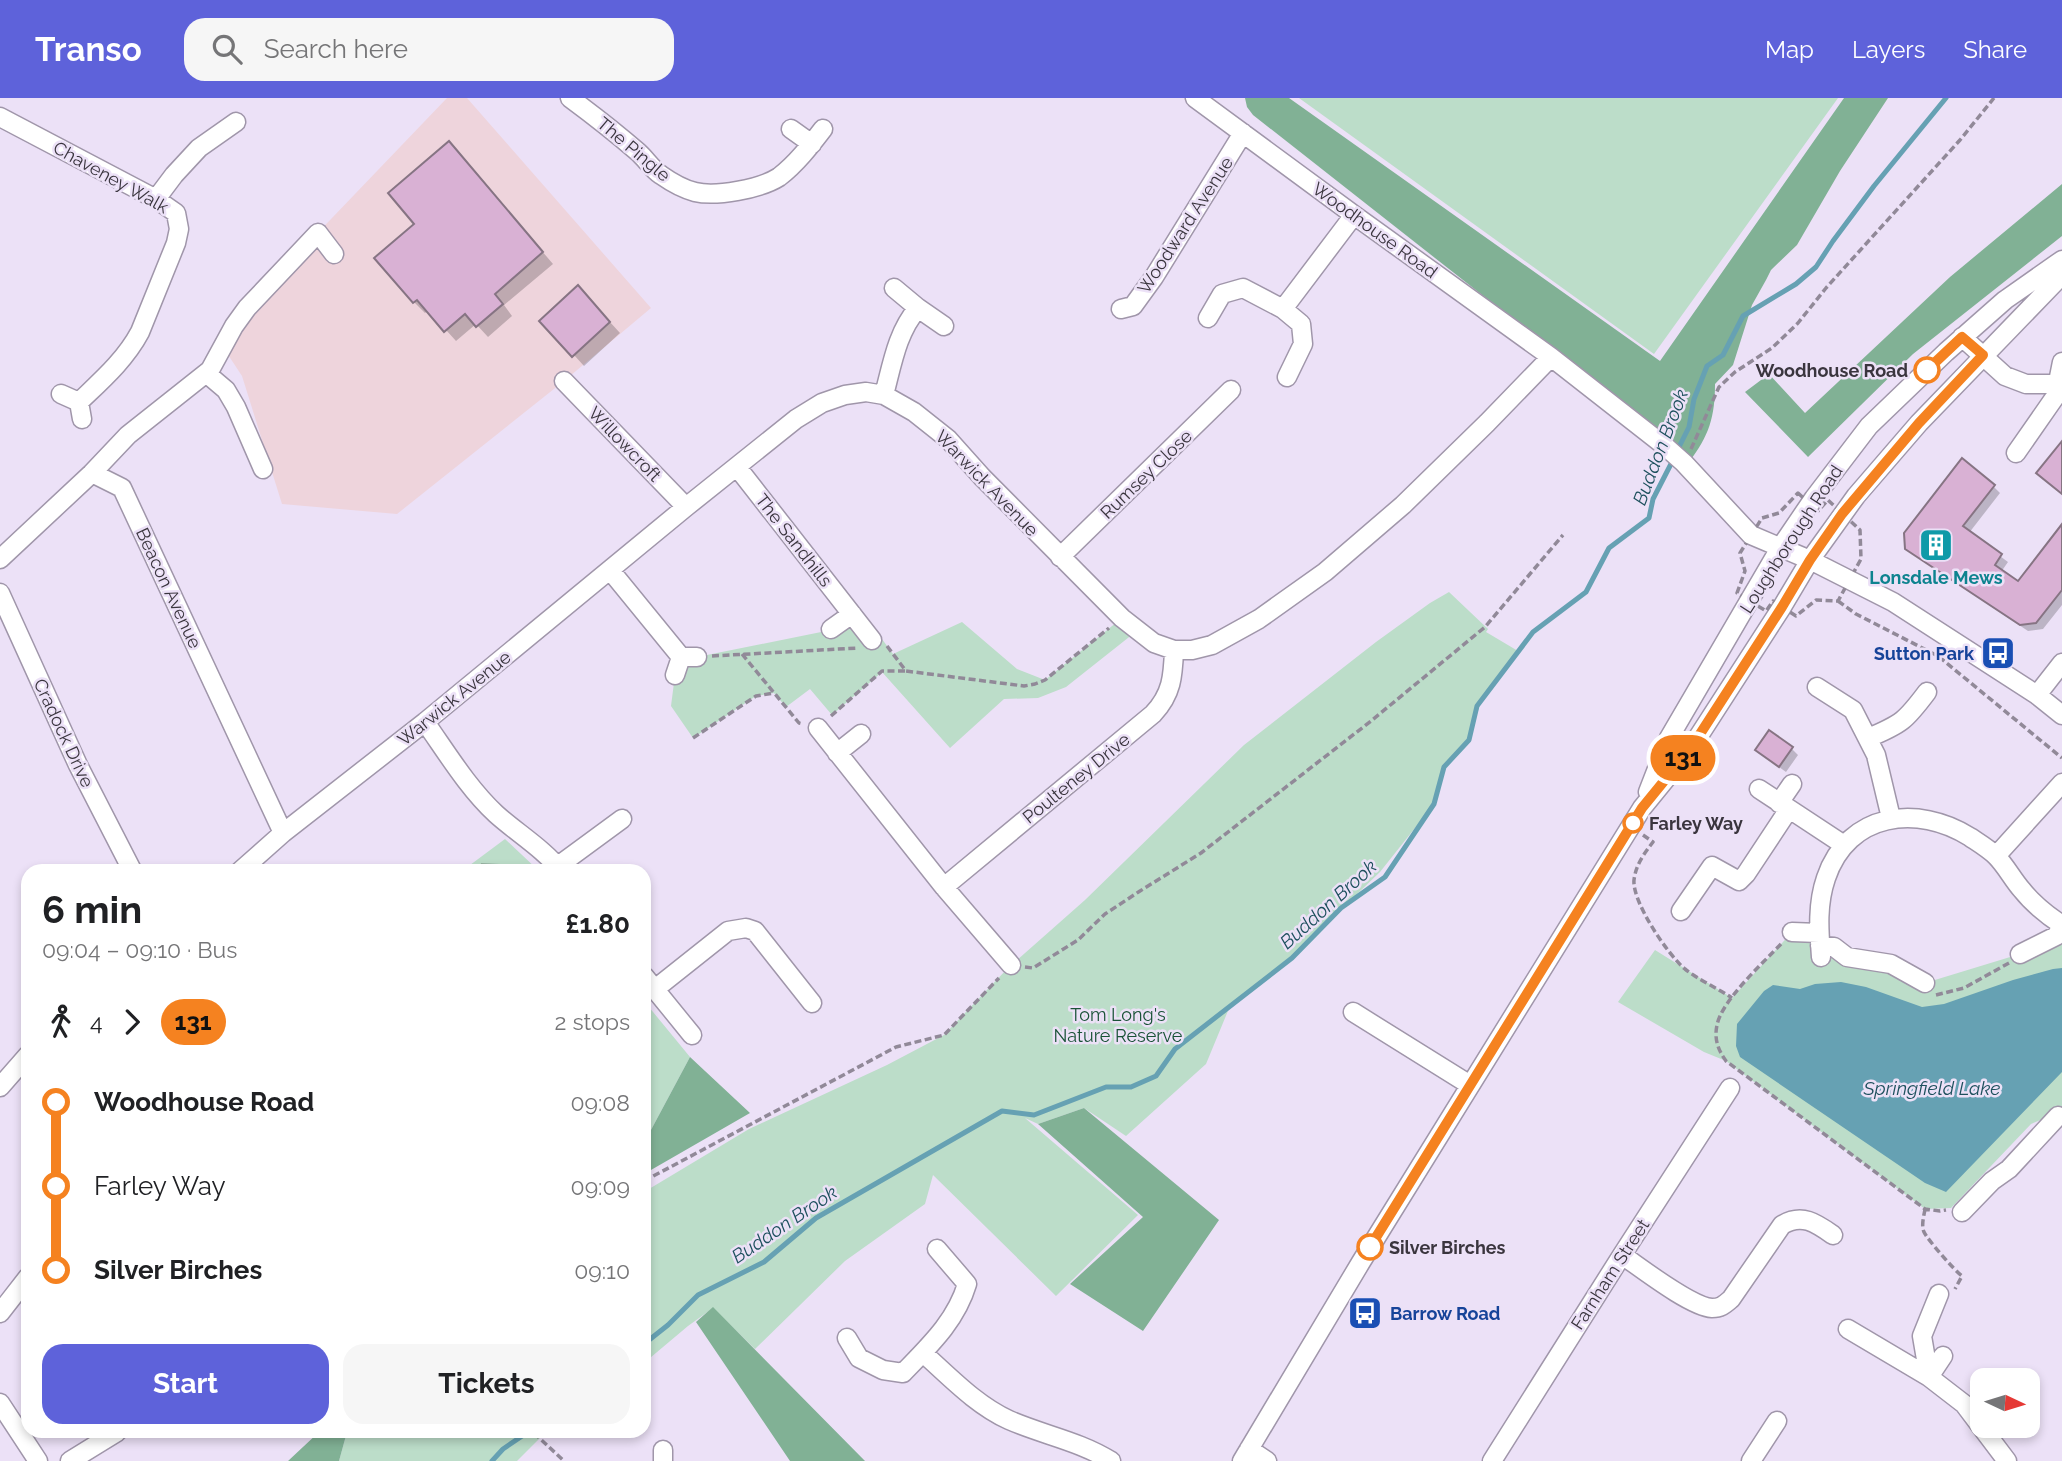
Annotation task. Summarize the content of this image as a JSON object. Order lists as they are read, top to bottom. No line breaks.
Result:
{"streets":{"street":["The Pingle","Chaveney Walk","Woodward Avenue","Woodhouse Road","Willowcroft","Rumsey Close","Warwick Avenue","Loughborough Road","The Sandhills","Beacon Avenue","Cradock Drive","Poulteney Drive","Farnham Street"]},"crossings":[["Woodward Avenue","Woodhouse Road"],["Woodhouse Road","Loughborough Road"],["Willowcroft","Warwick Avenue"],["Rumsey Close","Warwick Avenue"],["Warwick Avenue","The Sandhills"],["Warwick Avenue","Beacon Avenue"],["Warwick Avenue","Poulteney Drive"]],"water":["Buddon Brook","Springfield Lake"],"parks":["Tom Long's Nature Reserve"],"places":{"other":["Woodhouse Road","Farley Way","Silver Birches"],"building":["Lonsdale Mews"],"bus stop":["Sutton Park","Barrow Road"]},"lines":["bus line 131"],"north":"right","page":{"header":"Transo","search":"Search here","nav":["Map","Layers","Share"],"on_map":"131","heading":["6 min","09:04 – 09:10 · Bus","£1.80"],"legs":["4","131","2 stops"],"list":[{"name":"Woodhouse Road","value":"09:08"},{"name":"Farley Way","value":"09:09"},{"name":"Silver Birches","value":"09:10"}],"buttons":["Start","Tickets"]}}
